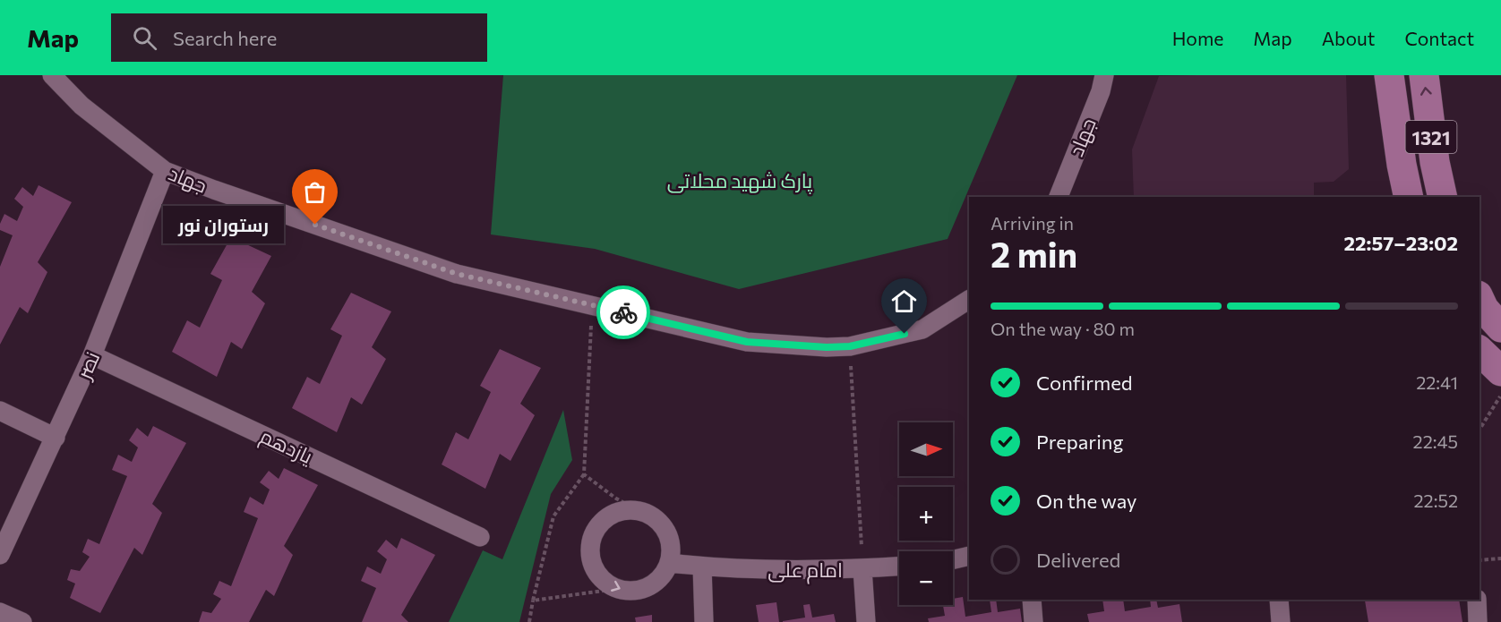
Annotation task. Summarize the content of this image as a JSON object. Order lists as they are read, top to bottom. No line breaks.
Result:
{"streets":{"main road":["1321"],"street":["جهاد","نصر","یازدهم","امام علی"]},"crossings":[["جهاد","نصر"],["نصر","یازدهم"]],"parks":["پارک شهید محلاتی"],"places":["رستوران نور"],"north":"right","page":{"header":"Map","search":"Search here","nav":["Home","Map","About","Contact"],"heading":["2 min","Arriving in","22:57–23:02"],"bubble":"رستوران نور","bar":"On the way · 80 m","list":[["Confirmed","22:41"],["Preparing","22:45"],["On the way","22:52"],"Delivered"],"map_buttons":["+","−"]}}
